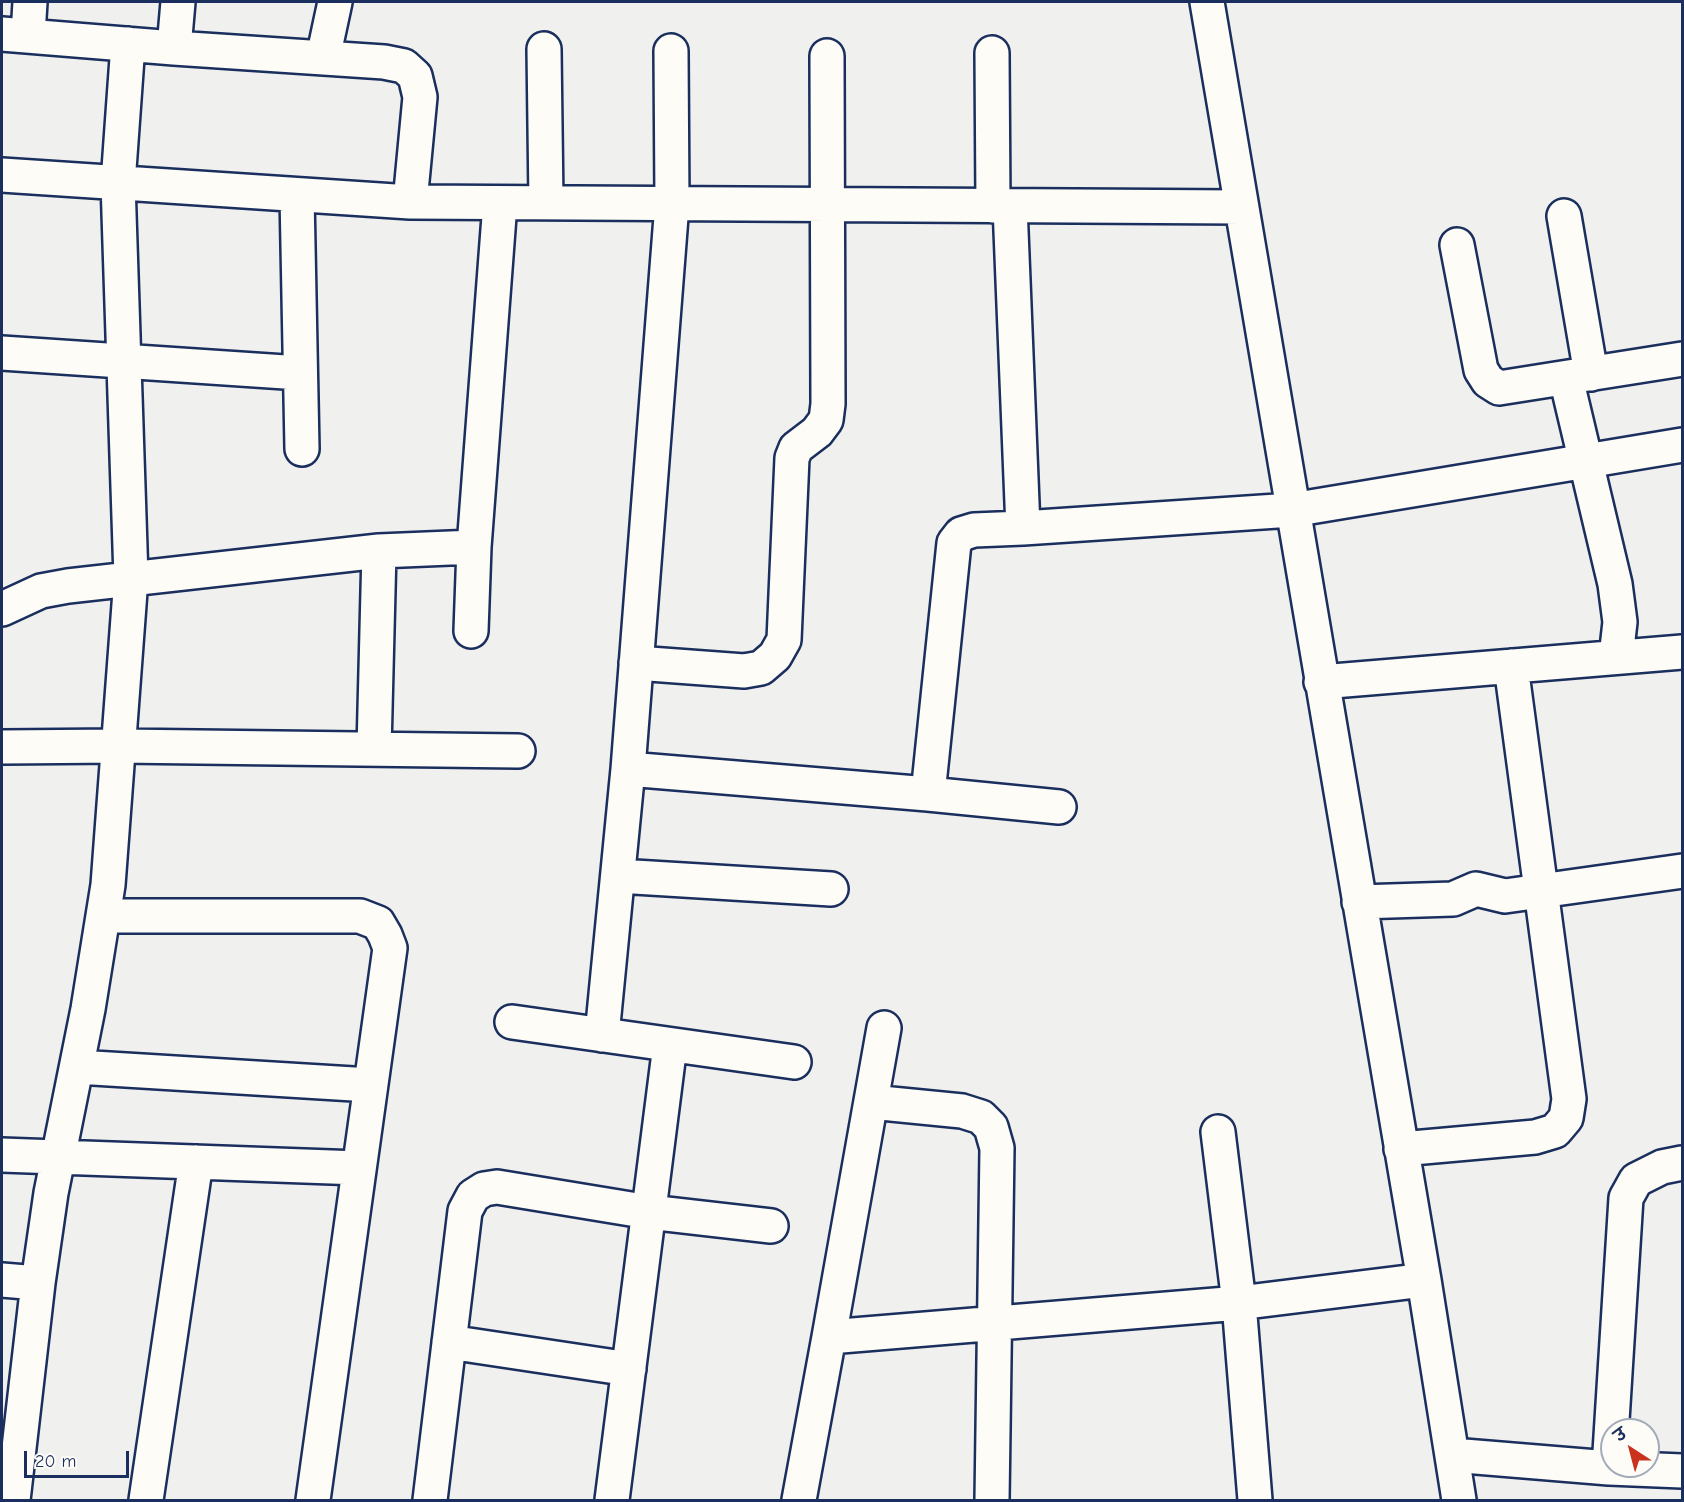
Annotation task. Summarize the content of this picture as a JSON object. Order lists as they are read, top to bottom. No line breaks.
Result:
{"scale_bar":"20 m","north":"top left"}
